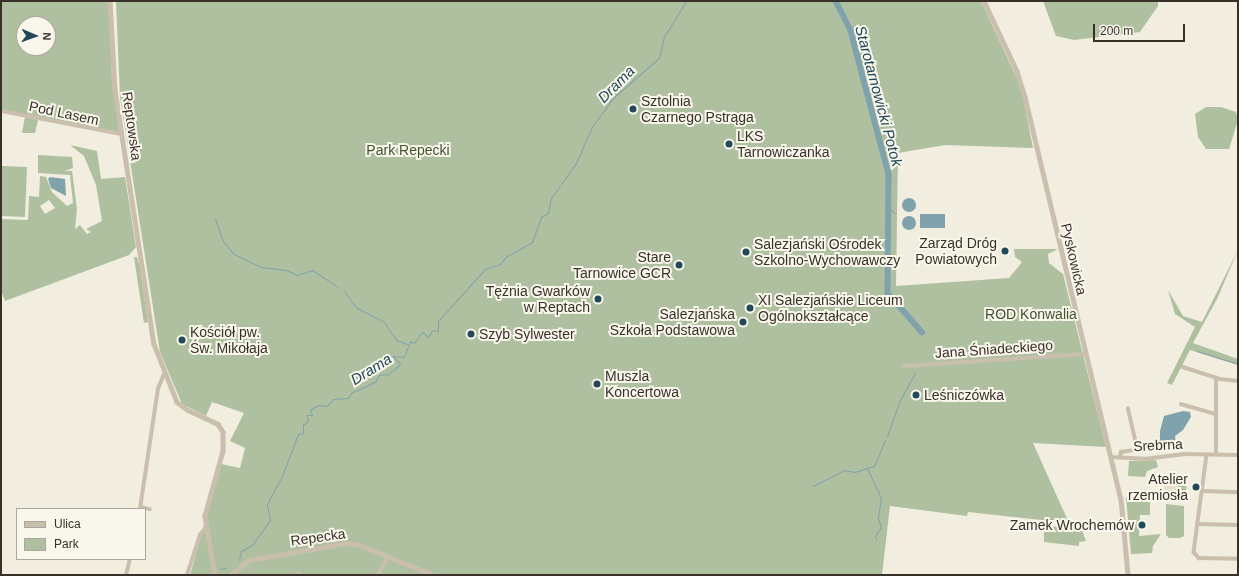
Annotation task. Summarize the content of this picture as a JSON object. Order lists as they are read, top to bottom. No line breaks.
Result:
{"streets":{"street":["Pod Lasem","Reptowska","Pyskowicka","Jana Śniadeckiego","Srebrna","Repecka"]},"crossings":[["Pod Lasem","Reptowska"],["Pyskowicka","Jana Śniadeckiego"],["Pyskowicka","Srebrna"]],"water":["Drama","Starotarnowicki Potok"],"parks":["Park Repecki","ROD Konwalia"],"places":["Sztolnia Czarnego Pstrąga","LKS Tarnowiczanka","Zarząd Dróg Powiatowych","Salezjański Ośrodek Szkolno-Wychowawczy","Stare Tarnowice GCR","Tężnia Gwarków w Reptach","XI Salezjańskie Liceum Ogólnokształcące","Salezjańska Szkoła Podstawowa","Szyb Sylwester","Kościół pw. Św. Mikołaja","Muszla Koncertowa","Leśniczówka","Atelier rzemiosła","Zamek Wrochemów"],"legend":["Ulica","Park"],"scale_bar":"200 m","north":"right"}
